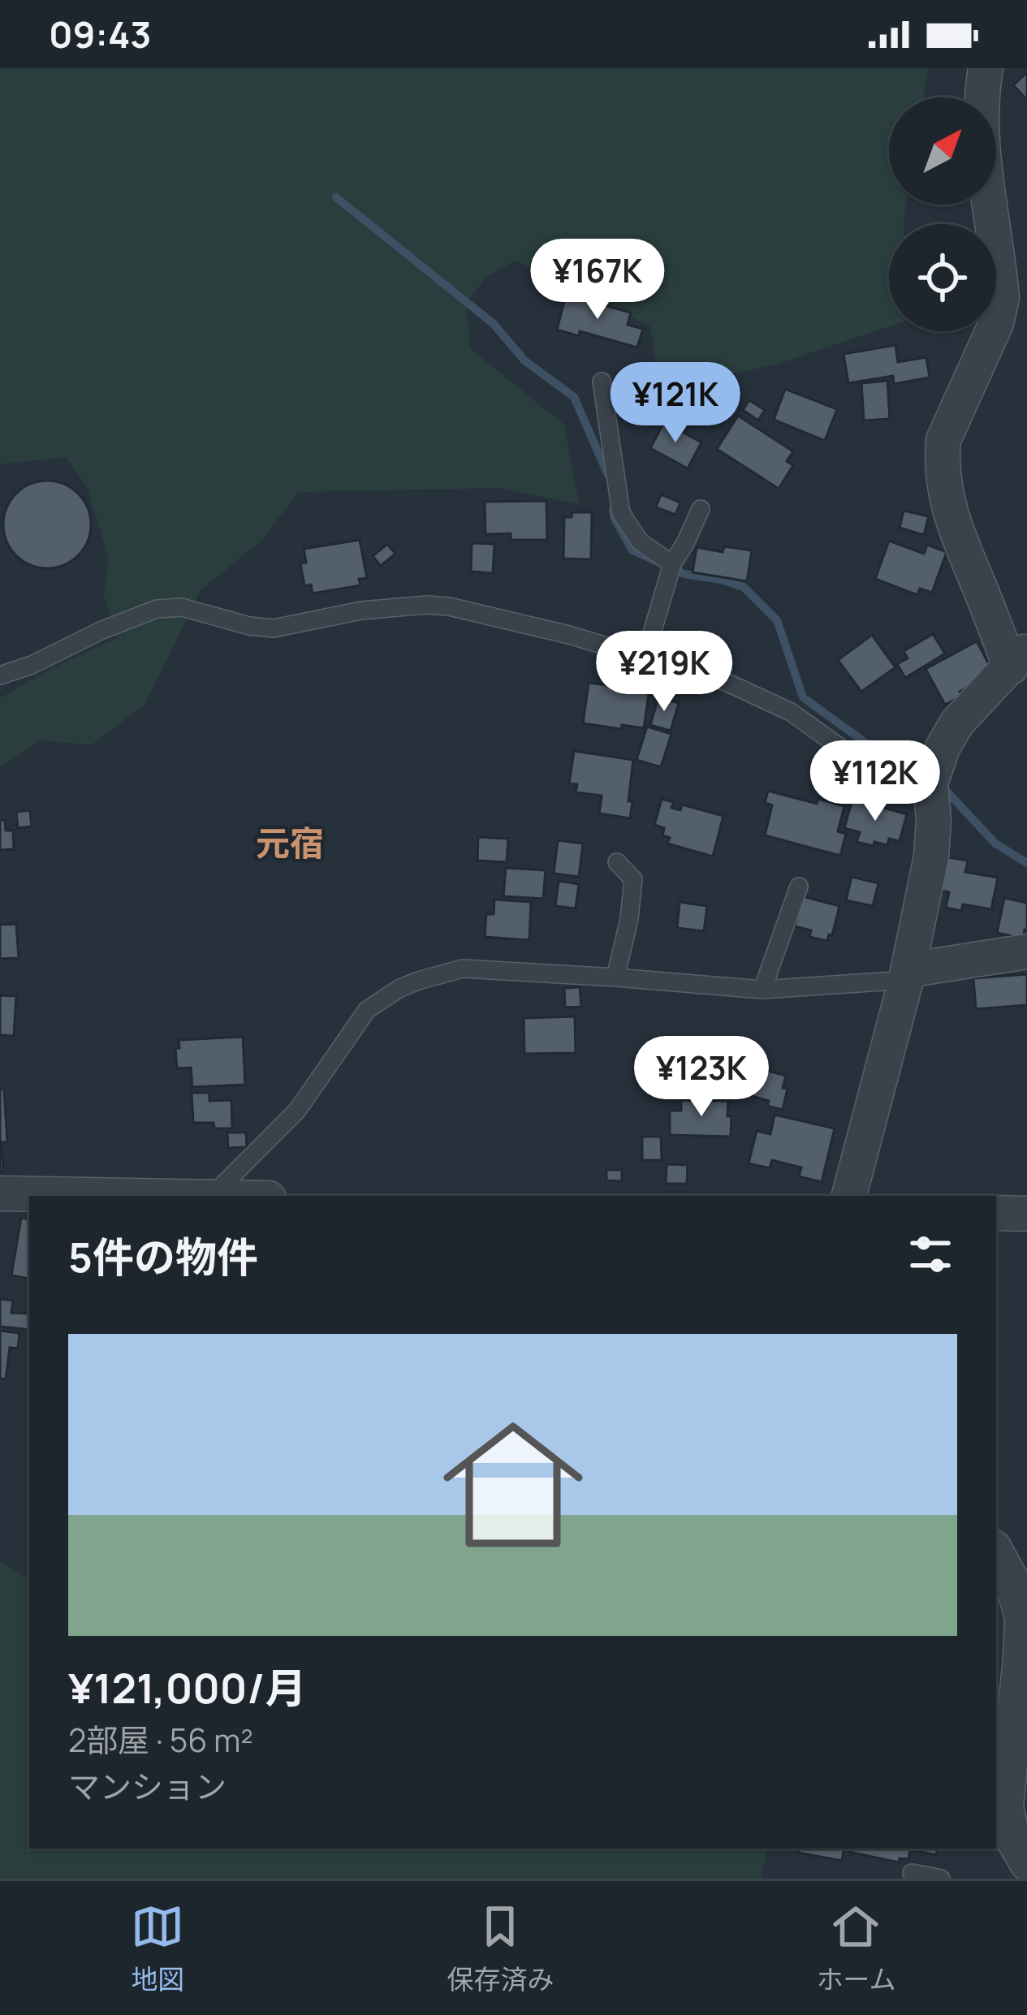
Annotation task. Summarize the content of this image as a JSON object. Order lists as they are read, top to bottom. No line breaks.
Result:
{"districts":["元宿"],"north":"top right","page":{"status":"09:43","price":["¥167K","¥121K","¥219K","¥112K","¥123K"],"heading":"5件の物件","list":[{"name":"¥121,000/月","note":"2部屋 · 56 m² · マンション"}],"tabs":["地図","保存済み","ホーム"]}}
